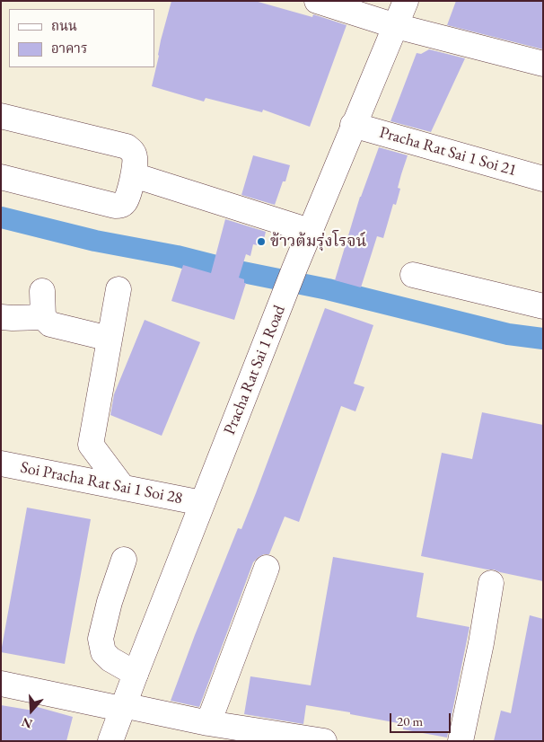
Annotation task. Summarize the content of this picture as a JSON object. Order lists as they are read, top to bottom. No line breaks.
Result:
{"streets":{"street":["Pracha Rat Sai 1 Soi 21","Pracha Rat Sai 1 Road","Soi Pracha Rat Sai 1 Soi 28"]},"crossings":[["Pracha Rat Sai 1 Soi 21","Pracha Rat Sai 1 Road"],["Pracha Rat Sai 1 Road","Soi Pracha Rat Sai 1 Soi 28"]],"places":["ข้าวต้มรุ่งโรจน์"],"legend":["ถนน","อาคาร"],"scale_bar":"20 m","north":"bottom"}
